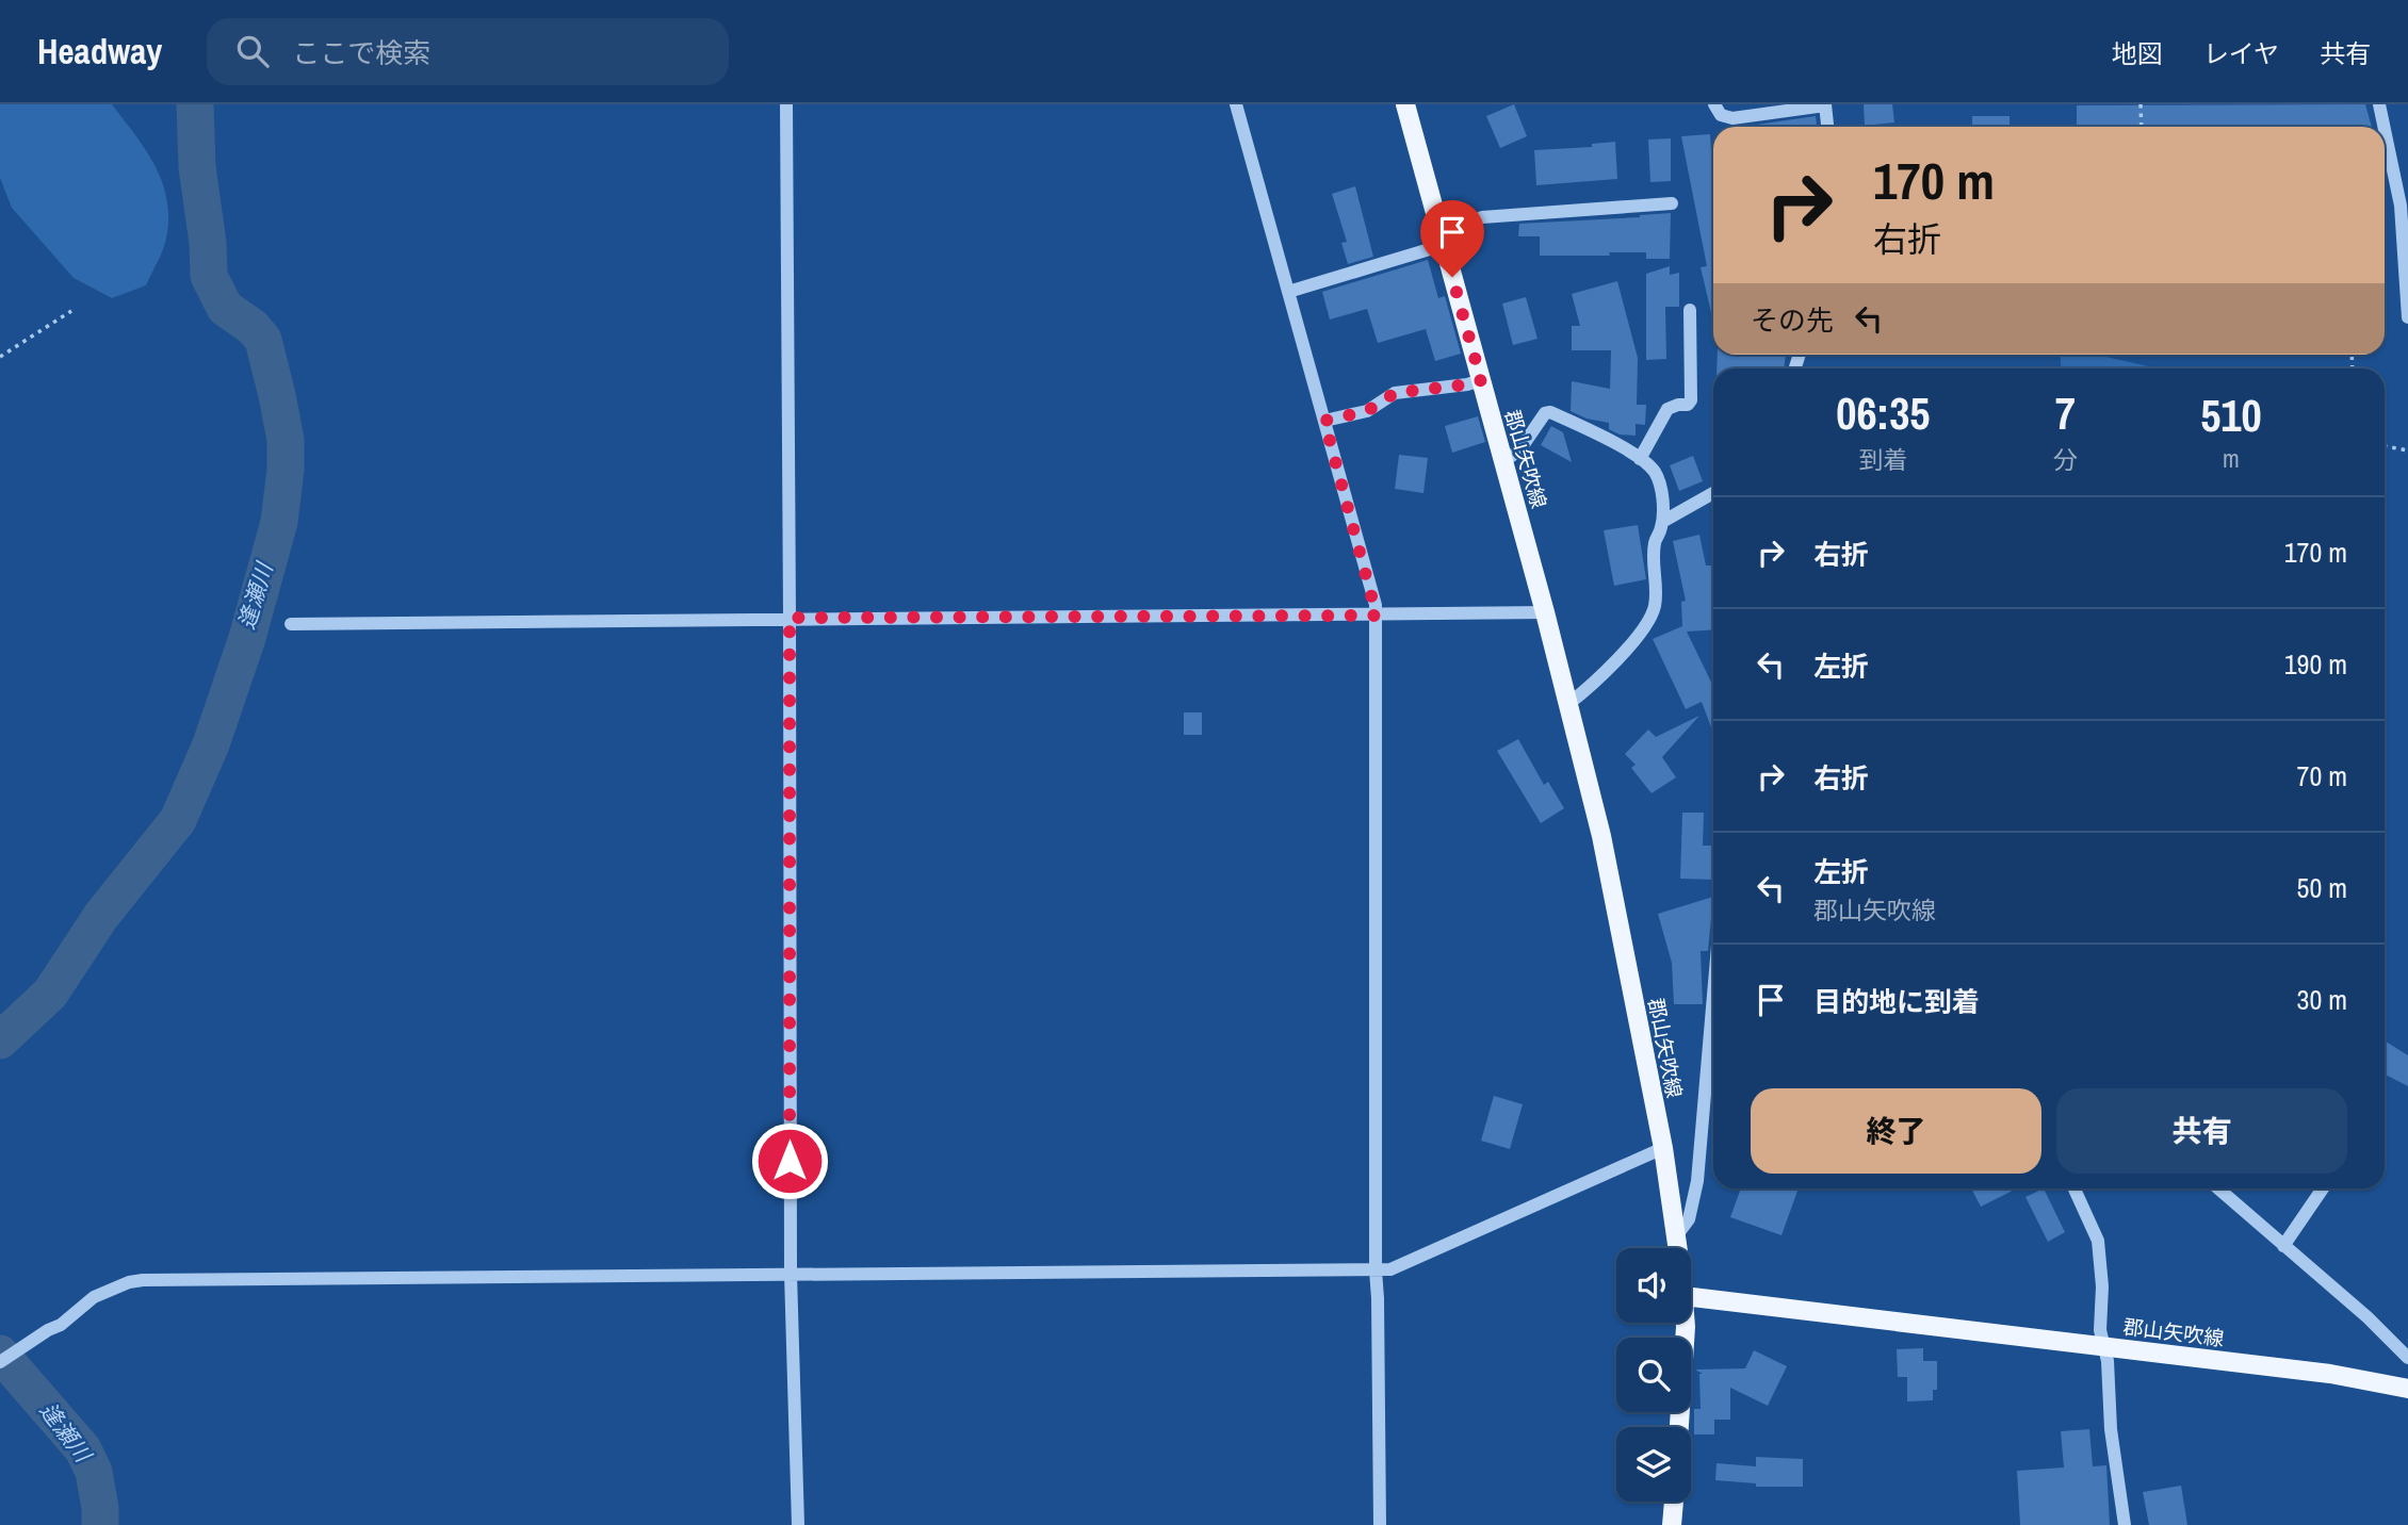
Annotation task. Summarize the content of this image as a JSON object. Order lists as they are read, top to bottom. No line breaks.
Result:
{"streets":{"main road":["郡山矢吹線"]},"water":["逢瀬川"],"page":{"header":"Headway","search":"ここで検索","nav":["地図","レイヤ","共有"],"turn":["170 m","右折"],"then":"その先","eta":["06:35","到着","7","分","510","m"],"list":[{"name":"右折","value":"170 m"},{"name":"左折","value":"190 m"},{"name":"右折","value":"70 m"},{"name":"左折","note":"郡山矢吹線","value":"50 m"},{"name":"目的地に到着","value":"30 m"}],"buttons":["終了","共有"]}}
